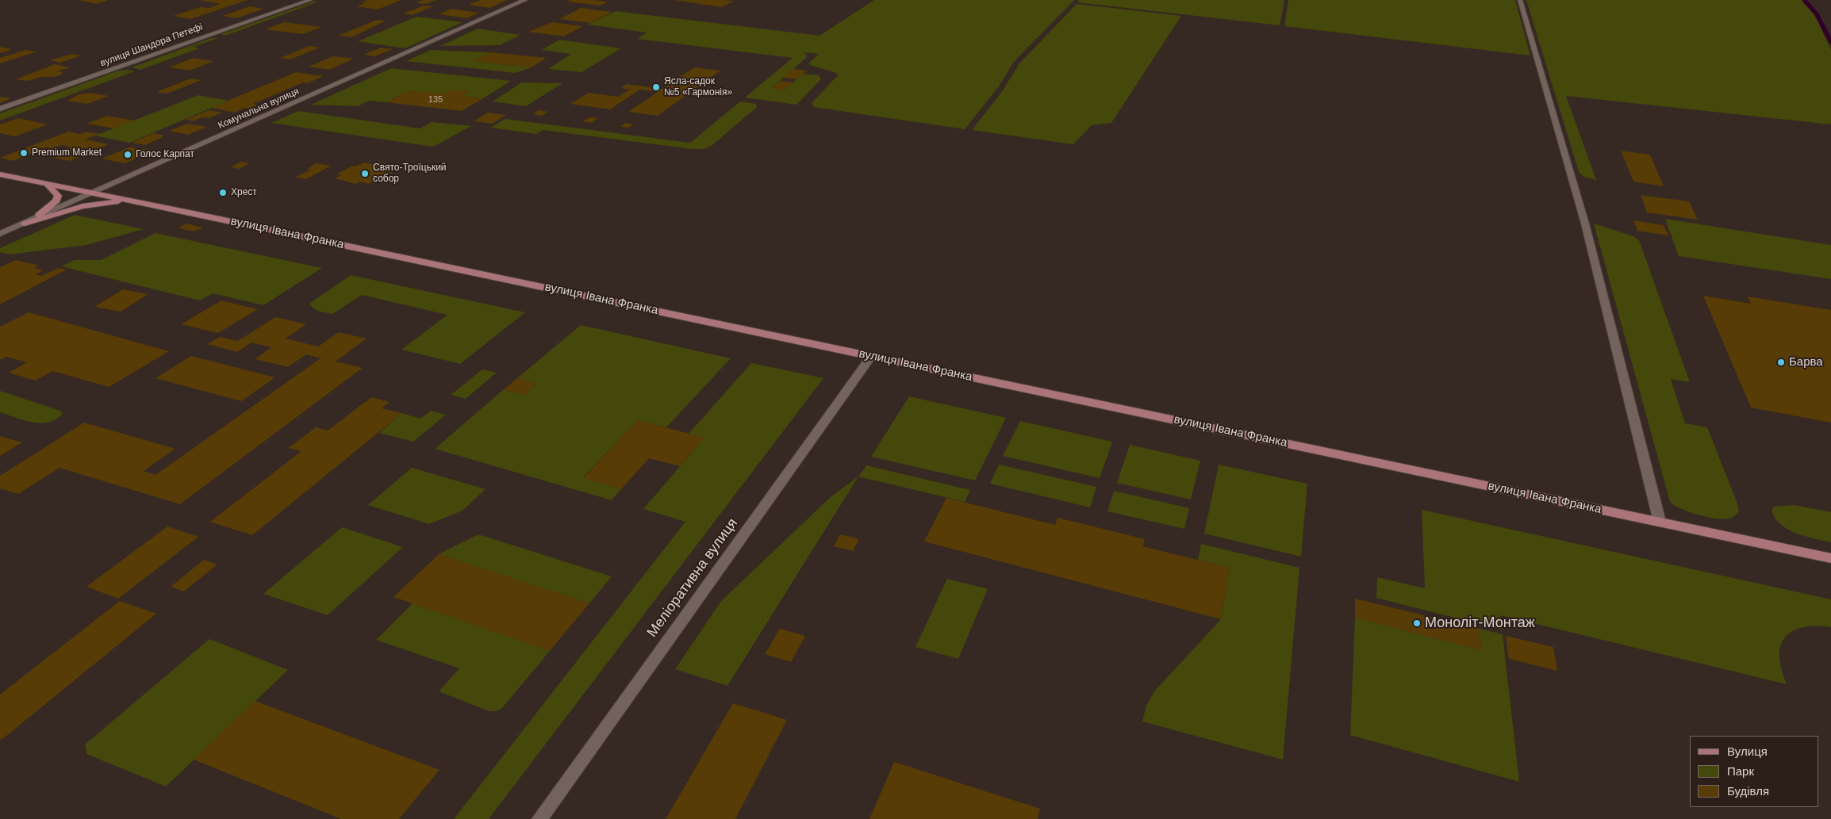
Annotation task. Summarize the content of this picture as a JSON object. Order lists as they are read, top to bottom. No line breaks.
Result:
{"streets":{"main road":["вулиця Івана Франка"],"street":["вулиця Шандора Петефі","Комунальна вулиця","Меліоративна вулиця"]},"crossings":[["Комунальна вулиця","вулиця Івана Франка"],["вулиця Івана Франка","Меліоративна вулиця"]],"places":["Ясла-садок №5 «Гармонія»","Premium Market","Голос Карпат","Свято-Троїцький собор","Хрест","Барва","Моноліт-Монтаж"],"house_numbers":["135"],"legend":["Вулиця","Парк","Будівля"]}
